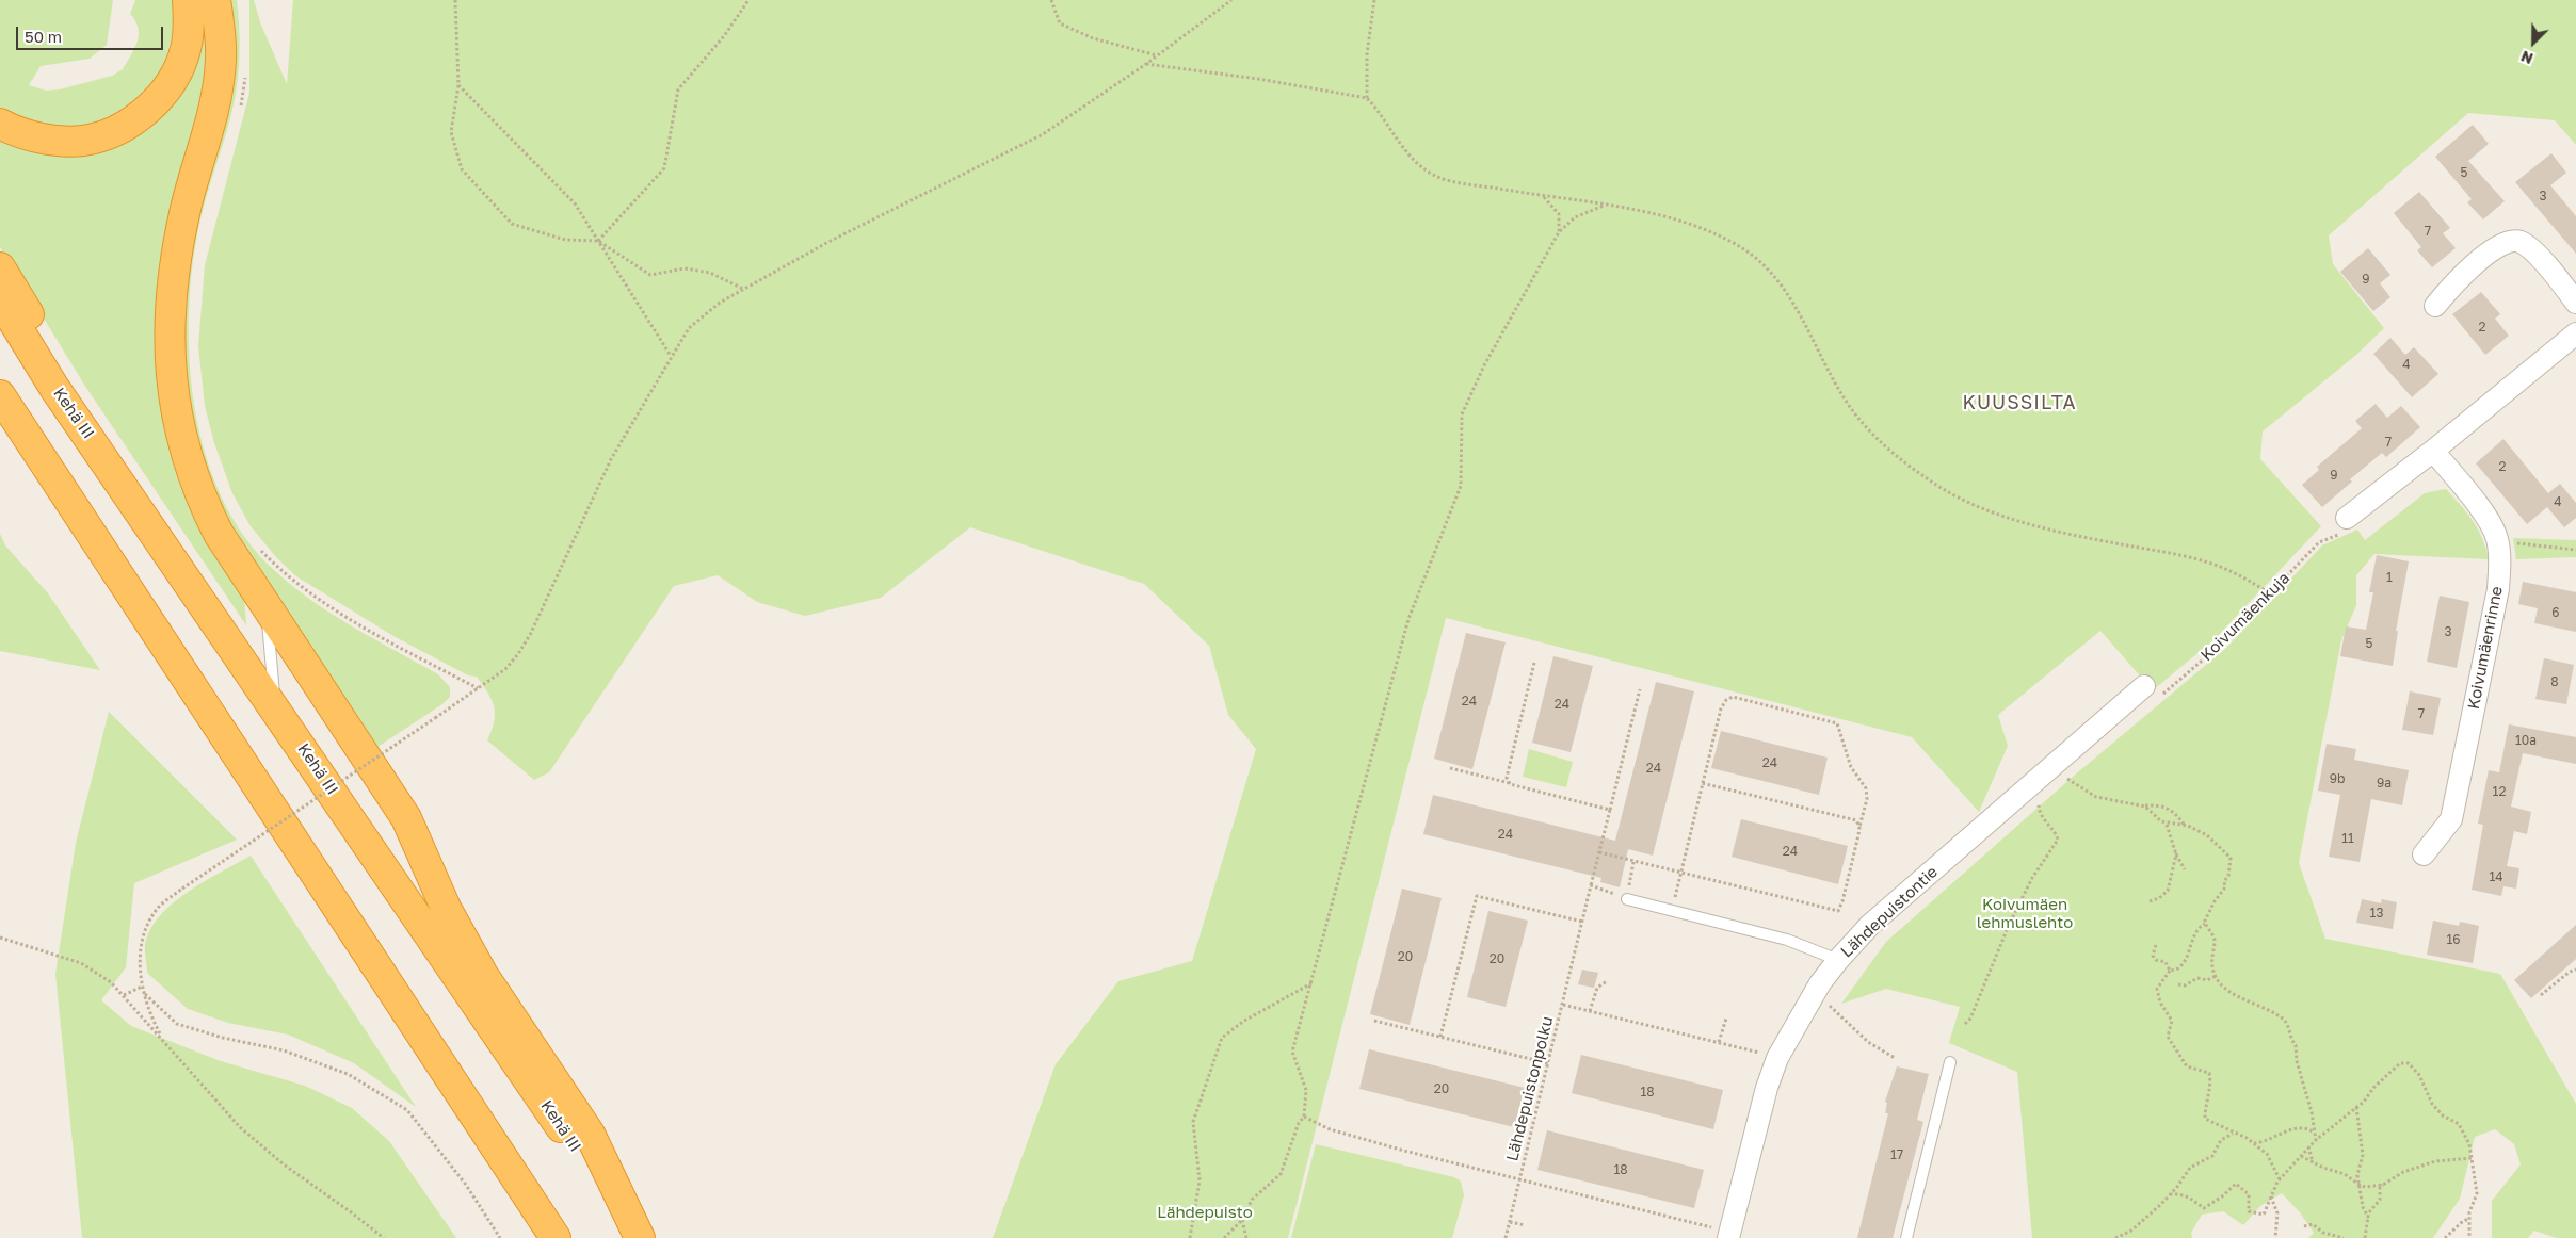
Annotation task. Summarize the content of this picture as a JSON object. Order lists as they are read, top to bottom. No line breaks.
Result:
{"streets":{"highway":["Kehä III"],"street":["Koivumäenrinne","Lähdepuistontie"],"path":["Koivumäenkuja","Lähdepuistonpolku"]},"crossings":[["Koivumäenkuja","Lähdepuistontie"],["Lähdepuistontie","Lähdepuistonpolku"]],"districts":["KUUSSILTA"],"parks":["Koivumäen lehmuslehto","Lähdepuisto"],"house_numbers":["5","3","7","9","2","4","7","2","9","4","1","6","3","5","8","24","24","7","10a","24","24","9b","9a","12","24","11","24","14","13","16","20","20","20","18","17","18"],"scale_bar":"50 m","north":"bottom left"}
